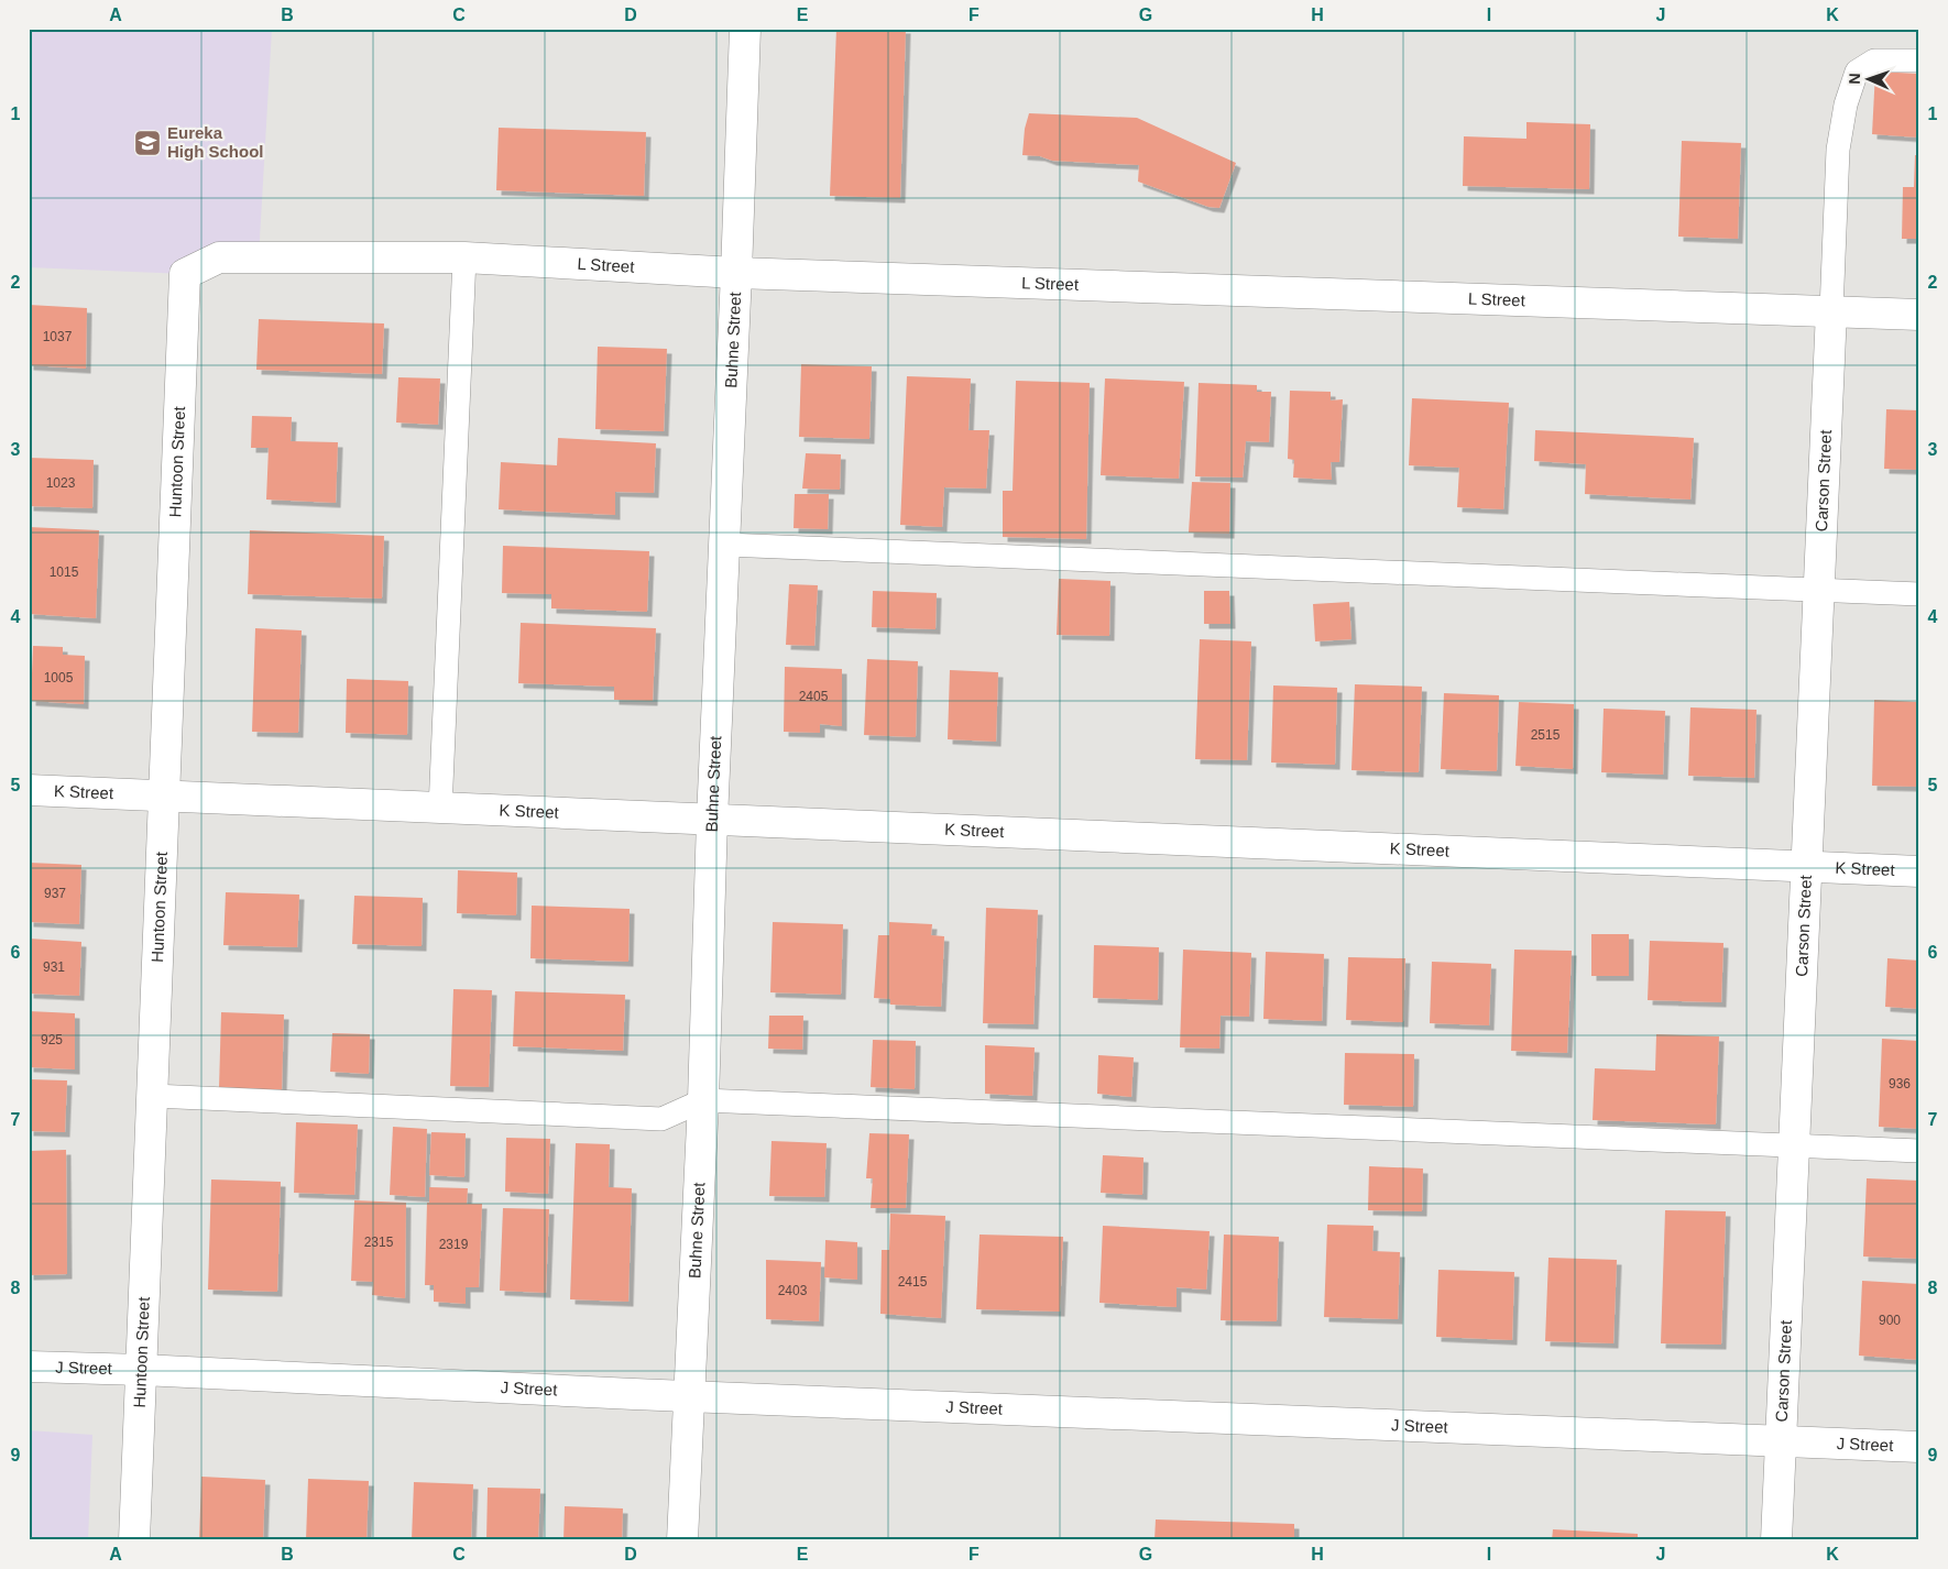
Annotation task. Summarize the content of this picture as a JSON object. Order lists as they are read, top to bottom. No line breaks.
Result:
{"streets":{"street":["L Street","Buhne Street","Huntoon Street","Carson Street","K Street","J Street"]},"crossings":[["L Street","Buhne Street"],["L Street","Huntoon Street"],["L Street","Carson Street"],["Buhne Street","K Street"],["Buhne Street","J Street"],["Huntoon Street","K Street"],["Huntoon Street","J Street"],["Carson Street","K Street"],["Carson Street","J Street"]],"places":{"school or university":["Eureka High School"]},"house_numbers":["1037","1023","1015","1005","2405","2515","937","931","925","936","2315","2319","2415","2403","900"],"north":"left","grid":{"columns":["A","B","C","D","E","F","G","H","I","J","K"],"rows":["1","2","3","4","5","6","7","8","9"]}}
